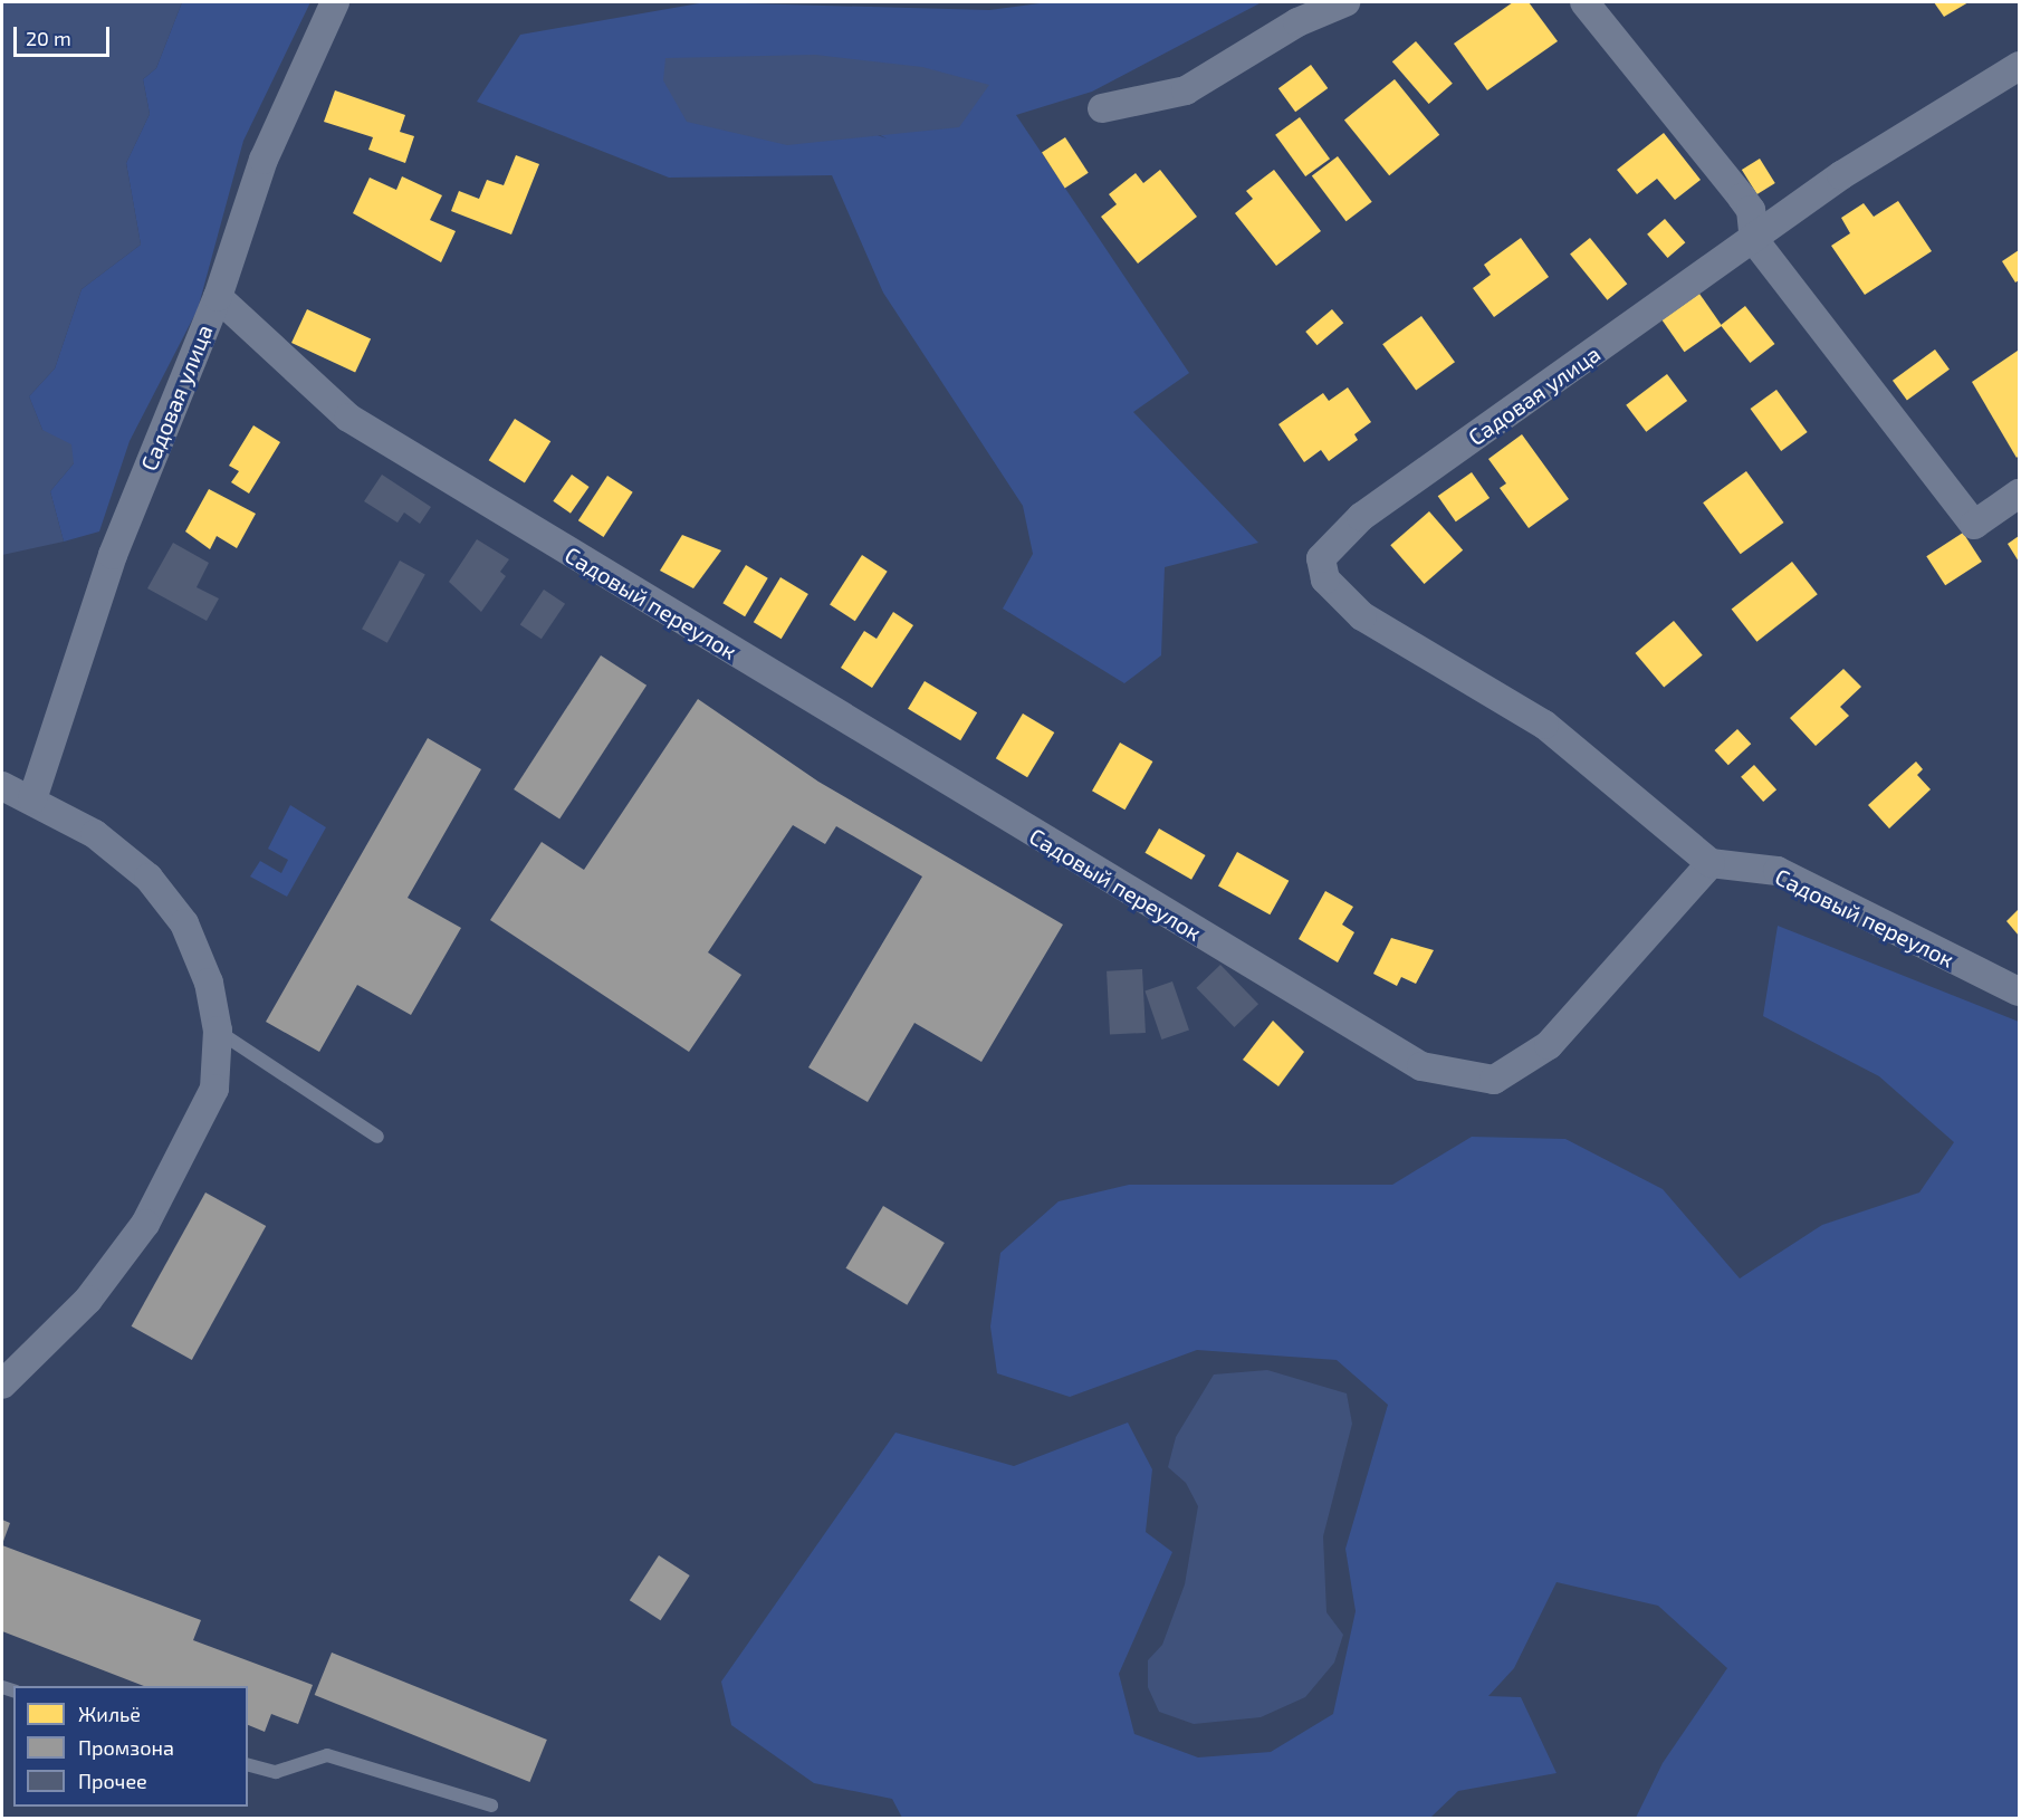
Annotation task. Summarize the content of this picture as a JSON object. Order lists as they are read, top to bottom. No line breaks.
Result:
{"streets":{"street":["Садовая улица","Садовый переулок"]},"crossings":[["Садовая улица","Садовый переулок"]],"legend":["Жильё","Промзона","Прочее"],"scale_bar":"20 m"}
